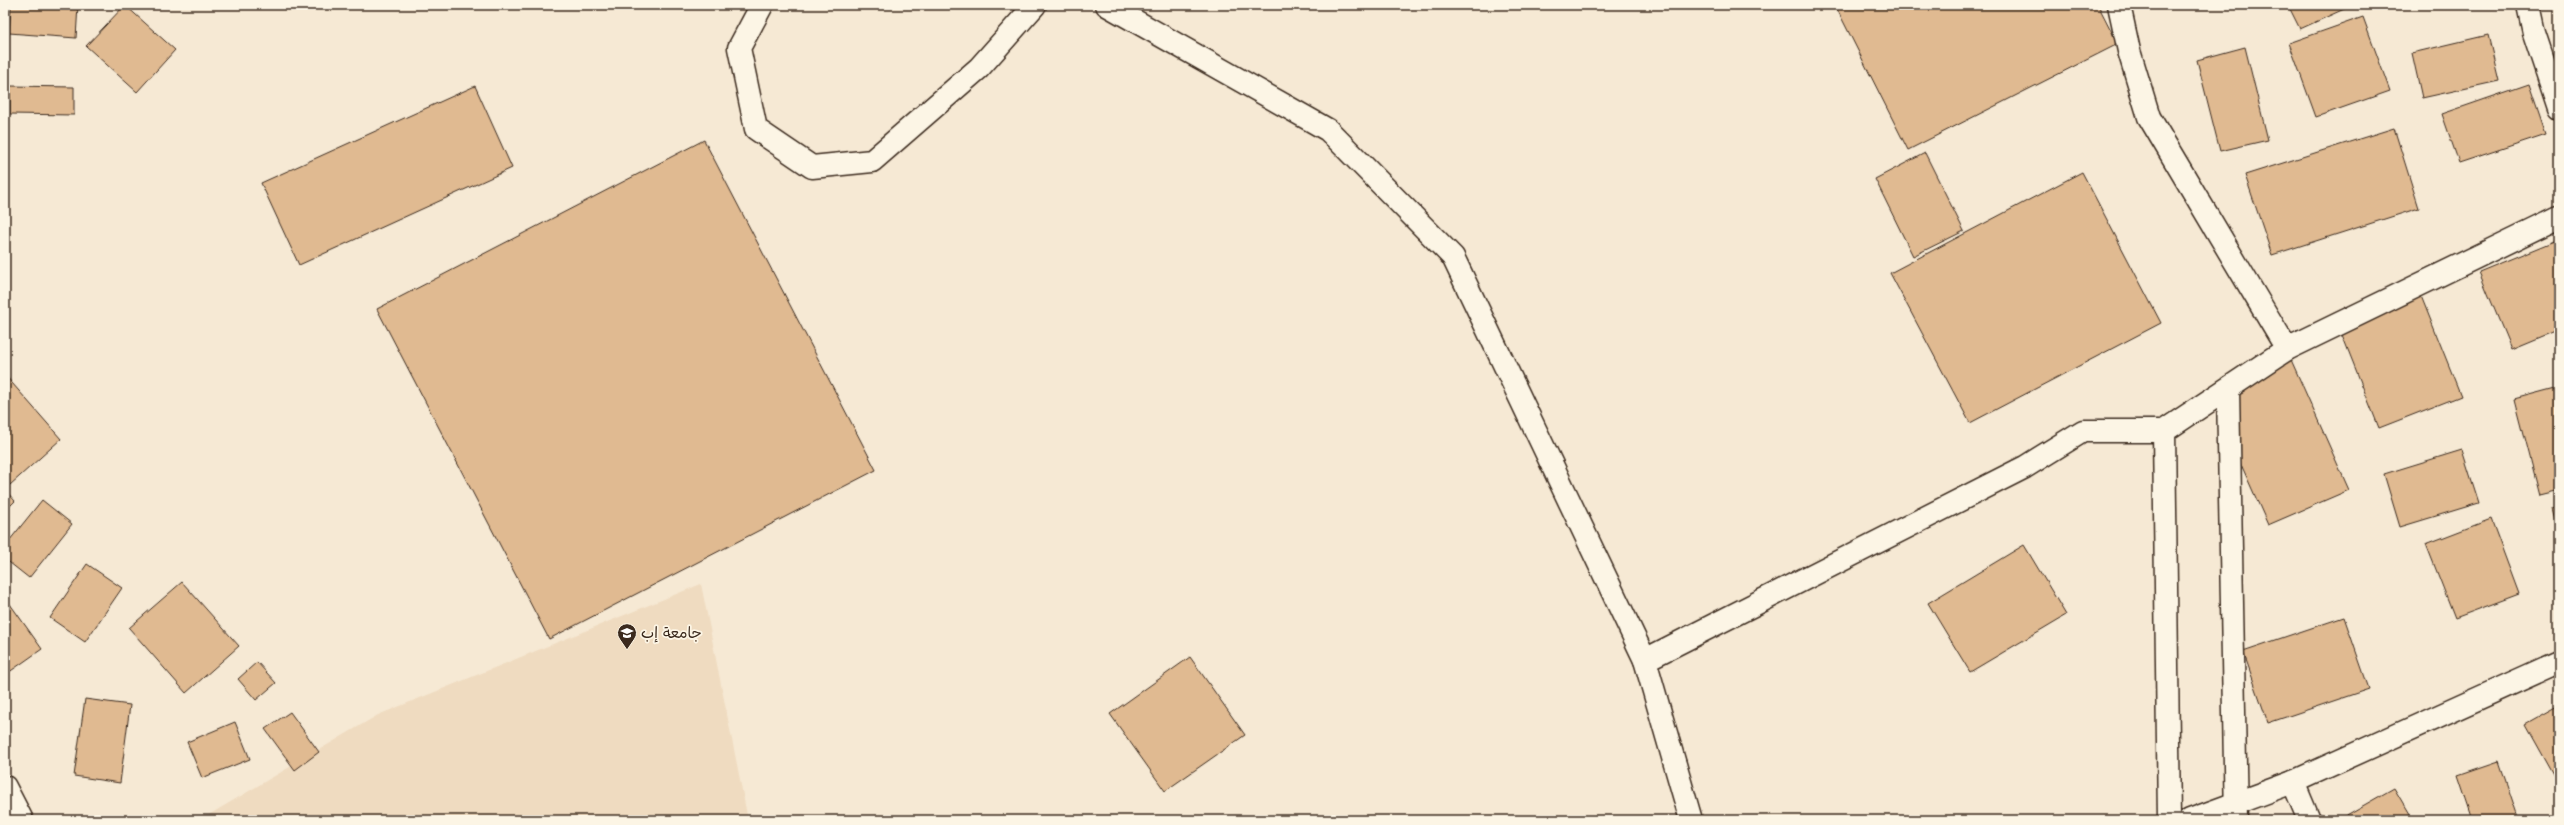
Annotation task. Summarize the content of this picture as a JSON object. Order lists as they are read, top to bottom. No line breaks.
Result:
{"places":{"school or university":["جامعة إب"]}}
